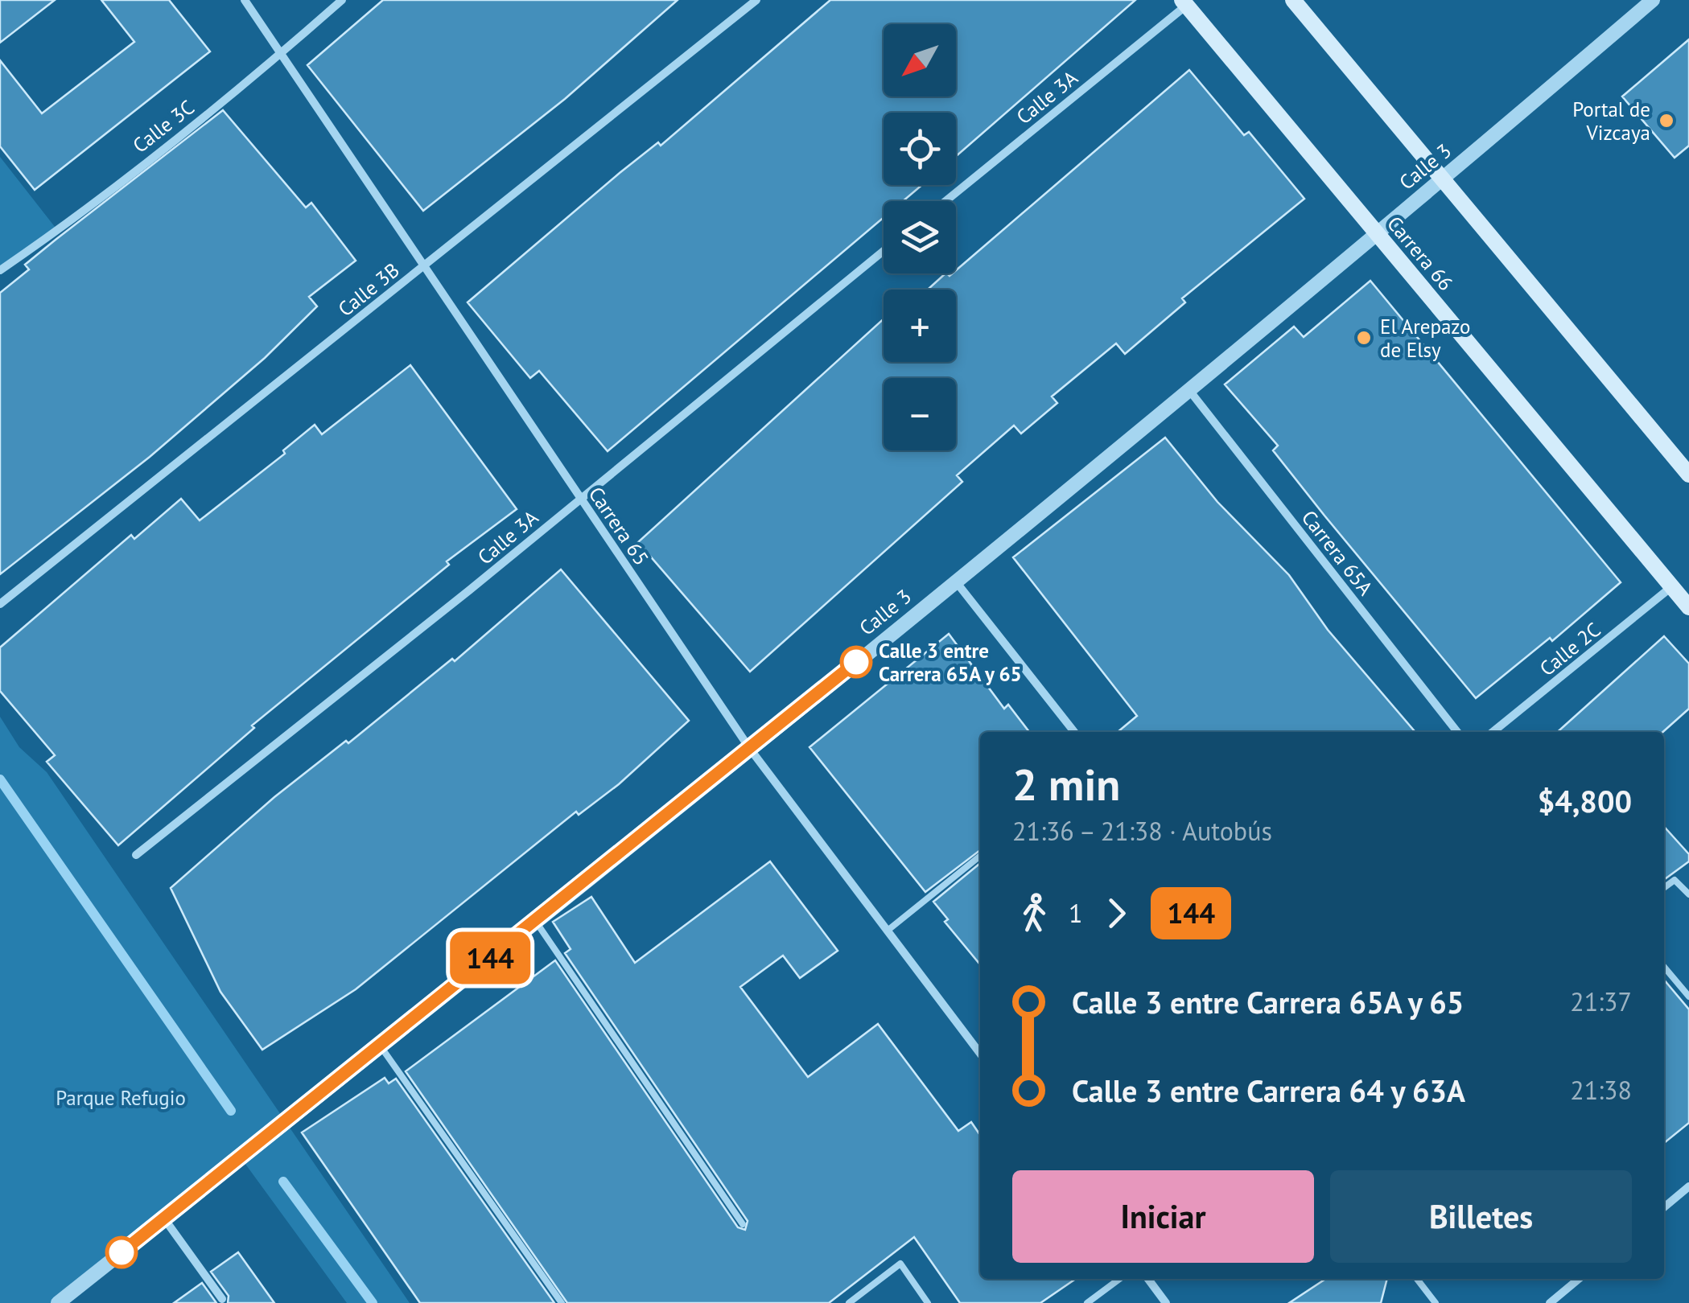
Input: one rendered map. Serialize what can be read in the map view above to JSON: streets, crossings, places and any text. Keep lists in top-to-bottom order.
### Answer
{
  "streets": {
    "main road": ["Carrera 66"],
    "street": [
      "Calle 3A",
      "Calle 3C",
      "Calle 3",
      "Calle 3B",
      "Carrera 65",
      "Carrera 65A",
      "Calle 2C"
    ]
  },
  "crossings": [
    ["Calle 3A", "Carrera 66"],
    ["Calle 3A", "Carrera 65"],
    ["Calle 3C", "Carrera 65"],
    ["Calle 3", "Carrera 66"],
    ["Calle 3", "Carrera 65"],
    ["Calle 3", "Carrera 65A"],
    ["Carrera 66", "Calle 2C"],
    ["Calle 3B", "Carrera 65"]
  ],
  "parks": ["Parque Refugio"],
  "places": ["Portal de Vizcaya", "El Arepazo de Elsy", "Calle 3 entre Carrera 65A y 65"],
  "lines": ["bus line 144"],
  "north": "bottom left",
  "page": {
    "on_map": "144",
    "map_buttons": ["+", "−"],
    "heading": ["2 min", "21:36 – 21:38 · Autobús", "$4,800"],
    "legs": ["1", "144"],
    "list": [
      {
        "name": "Calle 3 entre Carrera 65A y 65",
        "value": "21:37"
      },
      {
        "name": "Calle 3 entre Carrera 64 y 63A",
        "value": "21:38"
      }
    ],
    "buttons": ["Iniciar", "Billetes"]
  }
}
